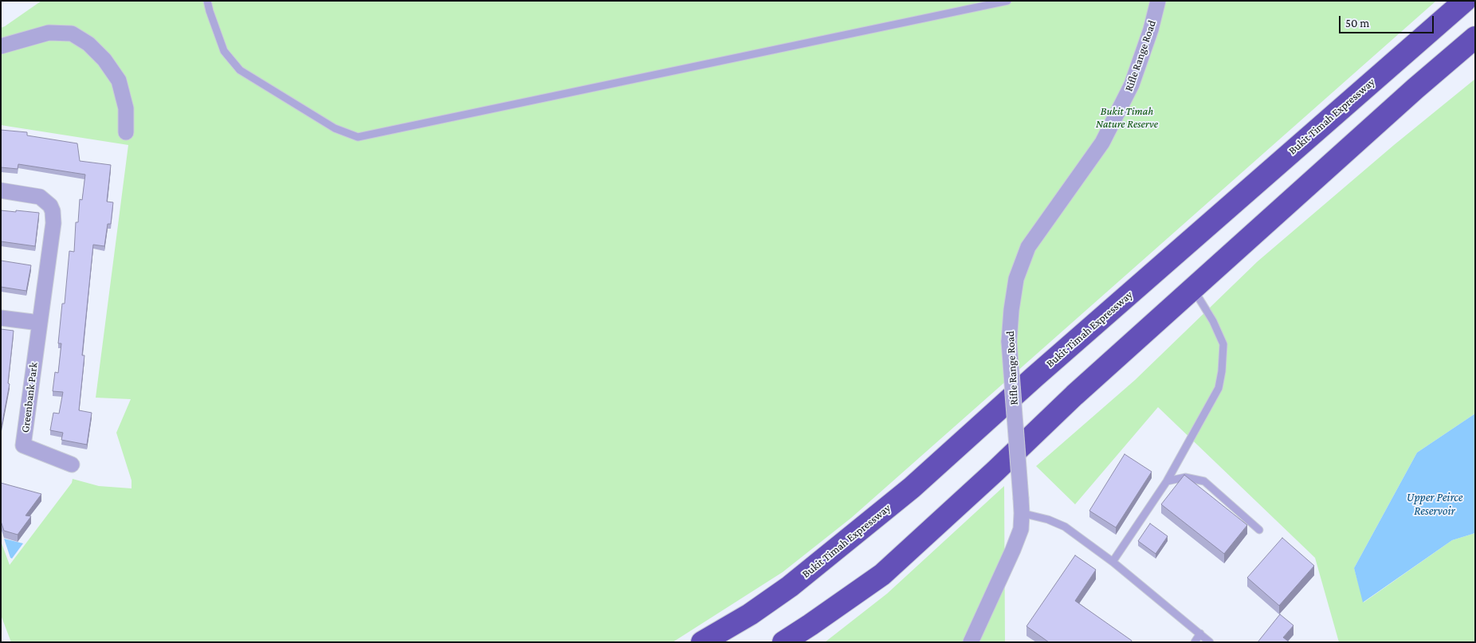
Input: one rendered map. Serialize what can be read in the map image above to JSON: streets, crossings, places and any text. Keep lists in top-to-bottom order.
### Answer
{
  "streets": {
    "highway": ["Bukit Timah Expressway"],
    "street": ["Rifle Range Road", "Greenbank Park"]
  },
  "water": ["Upper Peirce Reservoir"],
  "parks": ["Bukit Timah Nature Reserve"],
  "scale_bar": "50 m"
}
